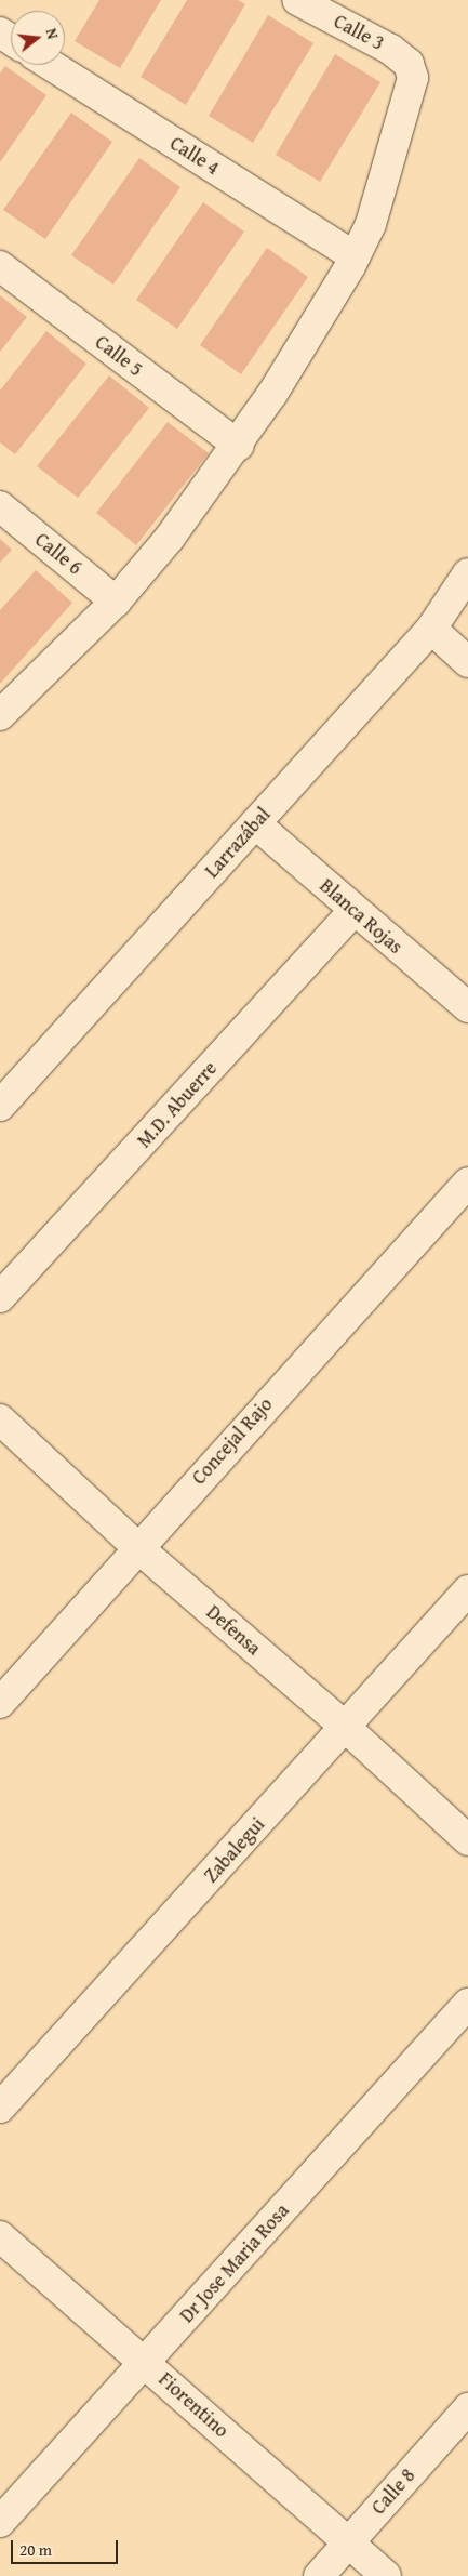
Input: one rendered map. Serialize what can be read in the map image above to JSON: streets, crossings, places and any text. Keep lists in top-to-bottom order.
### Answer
{
  "streets": {
    "street": [
      "Calle 3",
      "Calle 4",
      "Calle 5",
      "Calle 6",
      "Larrazábal",
      "Blanca Rojas",
      "M.D. Abuerre",
      "Concejal Rajo",
      "Defensa",
      "Zabalegui",
      "Dr Jose Maria Rosa",
      "Fiorentino",
      "Calle 8"
    ]
  },
  "crossings": [
    ["Calle 3", "Calle 4"],
    ["Calle 3", "Calle 5"],
    ["Calle 3", "Calle 6"],
    ["Larrazábal", "Blanca Rojas"],
    ["Blanca Rojas", "M.D. Abuerre"],
    ["Concejal Rajo", "Defensa"],
    ["Defensa", "Zabalegui"],
    ["Dr Jose Maria Rosa", "Fiorentino"],
    ["Fiorentino", "Calle 8"]
  ],
  "scale_bar": "20 m",
  "north": "right"
}
